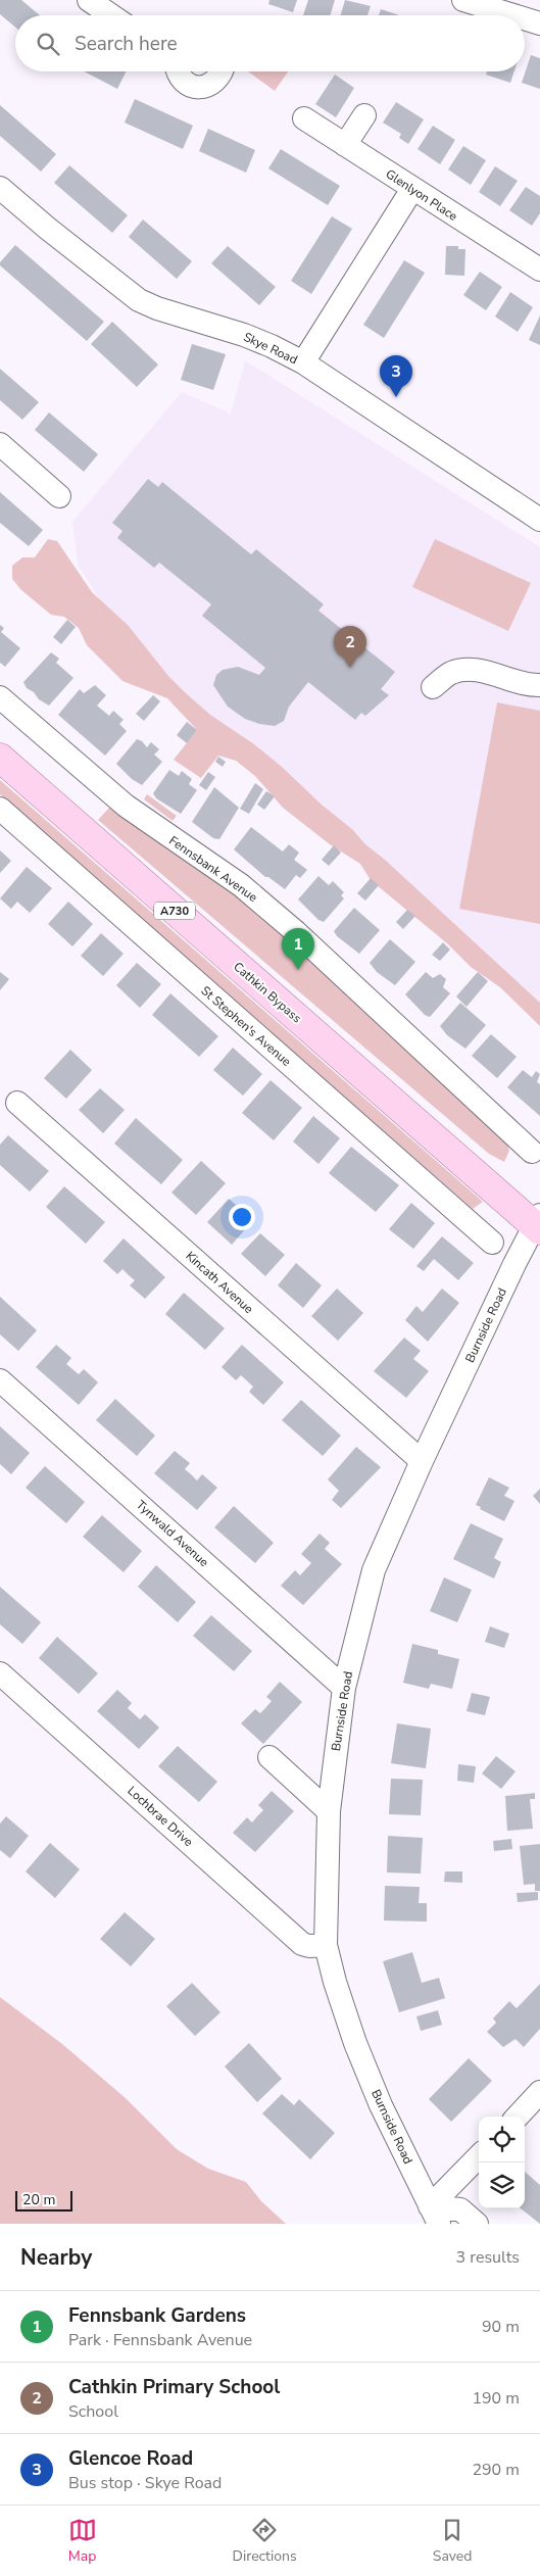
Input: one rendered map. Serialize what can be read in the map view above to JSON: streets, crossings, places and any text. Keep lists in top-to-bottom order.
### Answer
{
  "streets": {
    "main road": ["A730", "Cathkin Bypass"],
    "street": [
      "Glenlyon Place",
      "Skye Road",
      "Fennsbank Avenue",
      "St Stephen's Avenue",
      "Kincath Avenue",
      "Burnside Road",
      "Tynwald Avenue",
      "Lochbrae Drive"
    ]
  },
  "crossings": [
    ["Cathkin Bypass", "Burnside Road"],
    ["Kincath Avenue", "Burnside Road"],
    ["Burnside Road", "Tynwald Avenue"],
    ["Burnside Road", "Lochbrae Drive"]
  ],
  "scale_bar": "20 m",
  "page": {
    "search": "Search here",
    "pins": ["3", "2", "1"],
    "scale": "20 m",
    "heading": ["Nearby", "3 results"],
    "list": [
      {
        "mark": "1",
        "name": "Fennsbank Gardens",
        "note": "Park · Fennsbank Avenue",
        "value": "90 m"
      },
      {
        "mark": "2",
        "name": "Cathkin Primary School",
        "note": "School",
        "value": "190 m"
      },
      {
        "mark": "3",
        "name": "Glencoe Road",
        "note": "Bus stop · Skye Road",
        "value": "290 m"
      }
    ],
    "nav": ["Map", "Directions", "Saved"]
  }
}
